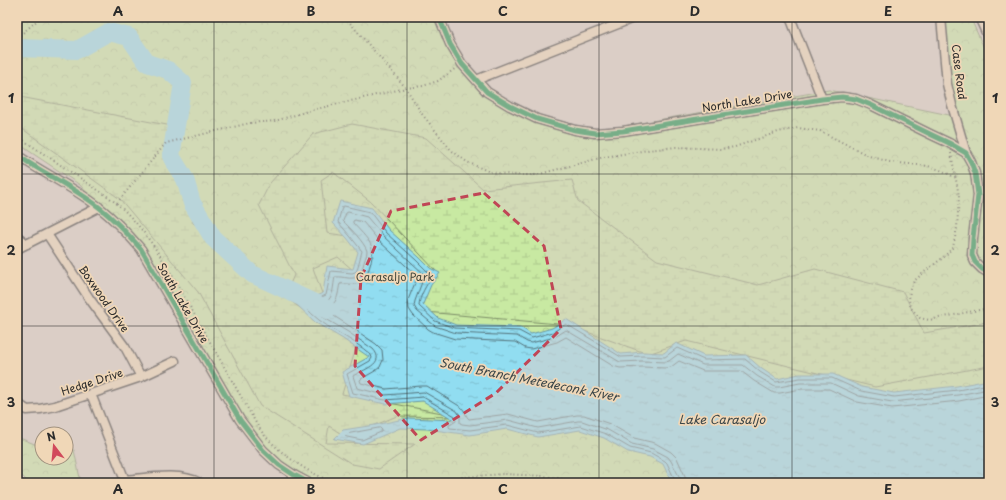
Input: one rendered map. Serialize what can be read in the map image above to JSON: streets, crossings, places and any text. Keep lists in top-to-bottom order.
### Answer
{
  "streets": {
    "street": [
      "Case Road",
      "North Lake Drive",
      "Boxwood Drive",
      "South Lake Drive",
      "Hedge Drive"
    ]
  },
  "crossings": [
    ["Case Road", "North Lake Drive"],
    ["Boxwood Drive", "Hedge Drive"]
  ],
  "water": ["South Branch Metedeconk River", "Lake Carasaljo"],
  "parks": ["Carasaljo Park"],
  "north": "top",
  "grid": {
    "columns": [
      "A",
      "B",
      "C",
      "D",
      "E"
    ],
    "rows": ["1", "2", "3"]
  }
}
